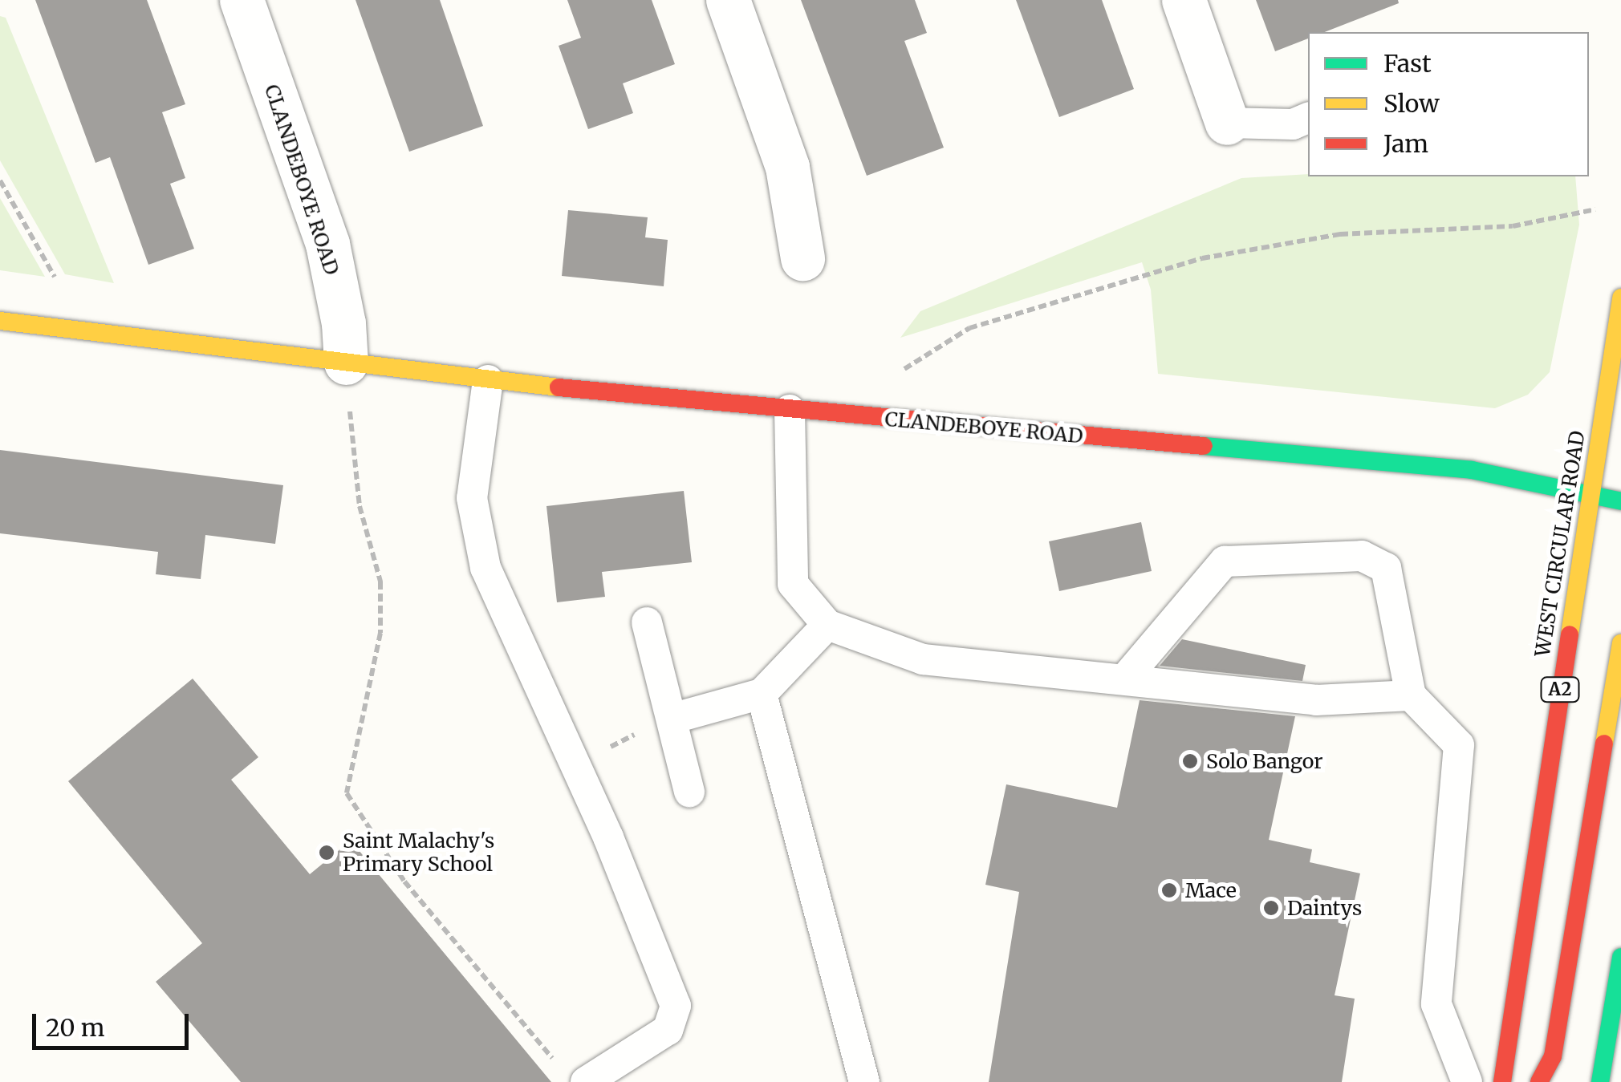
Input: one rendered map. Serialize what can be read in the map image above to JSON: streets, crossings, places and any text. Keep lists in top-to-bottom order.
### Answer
{
  "streets": {
    "main road": ["CLANDEBOYE ROAD", "WEST CIRCULAR ROAD", "A2"]
  },
  "crossings": [
    ["CLANDEBOYE ROAD", "WEST CIRCULAR ROAD"]
  ],
  "places": [
    "Solo Bangor",
    "Saint Malachy's Primary School",
    "Mace",
    "Daintys"
  ],
  "legend": ["Fast", "Slow", "Jam"],
  "scale_bar": "20 m"
}
